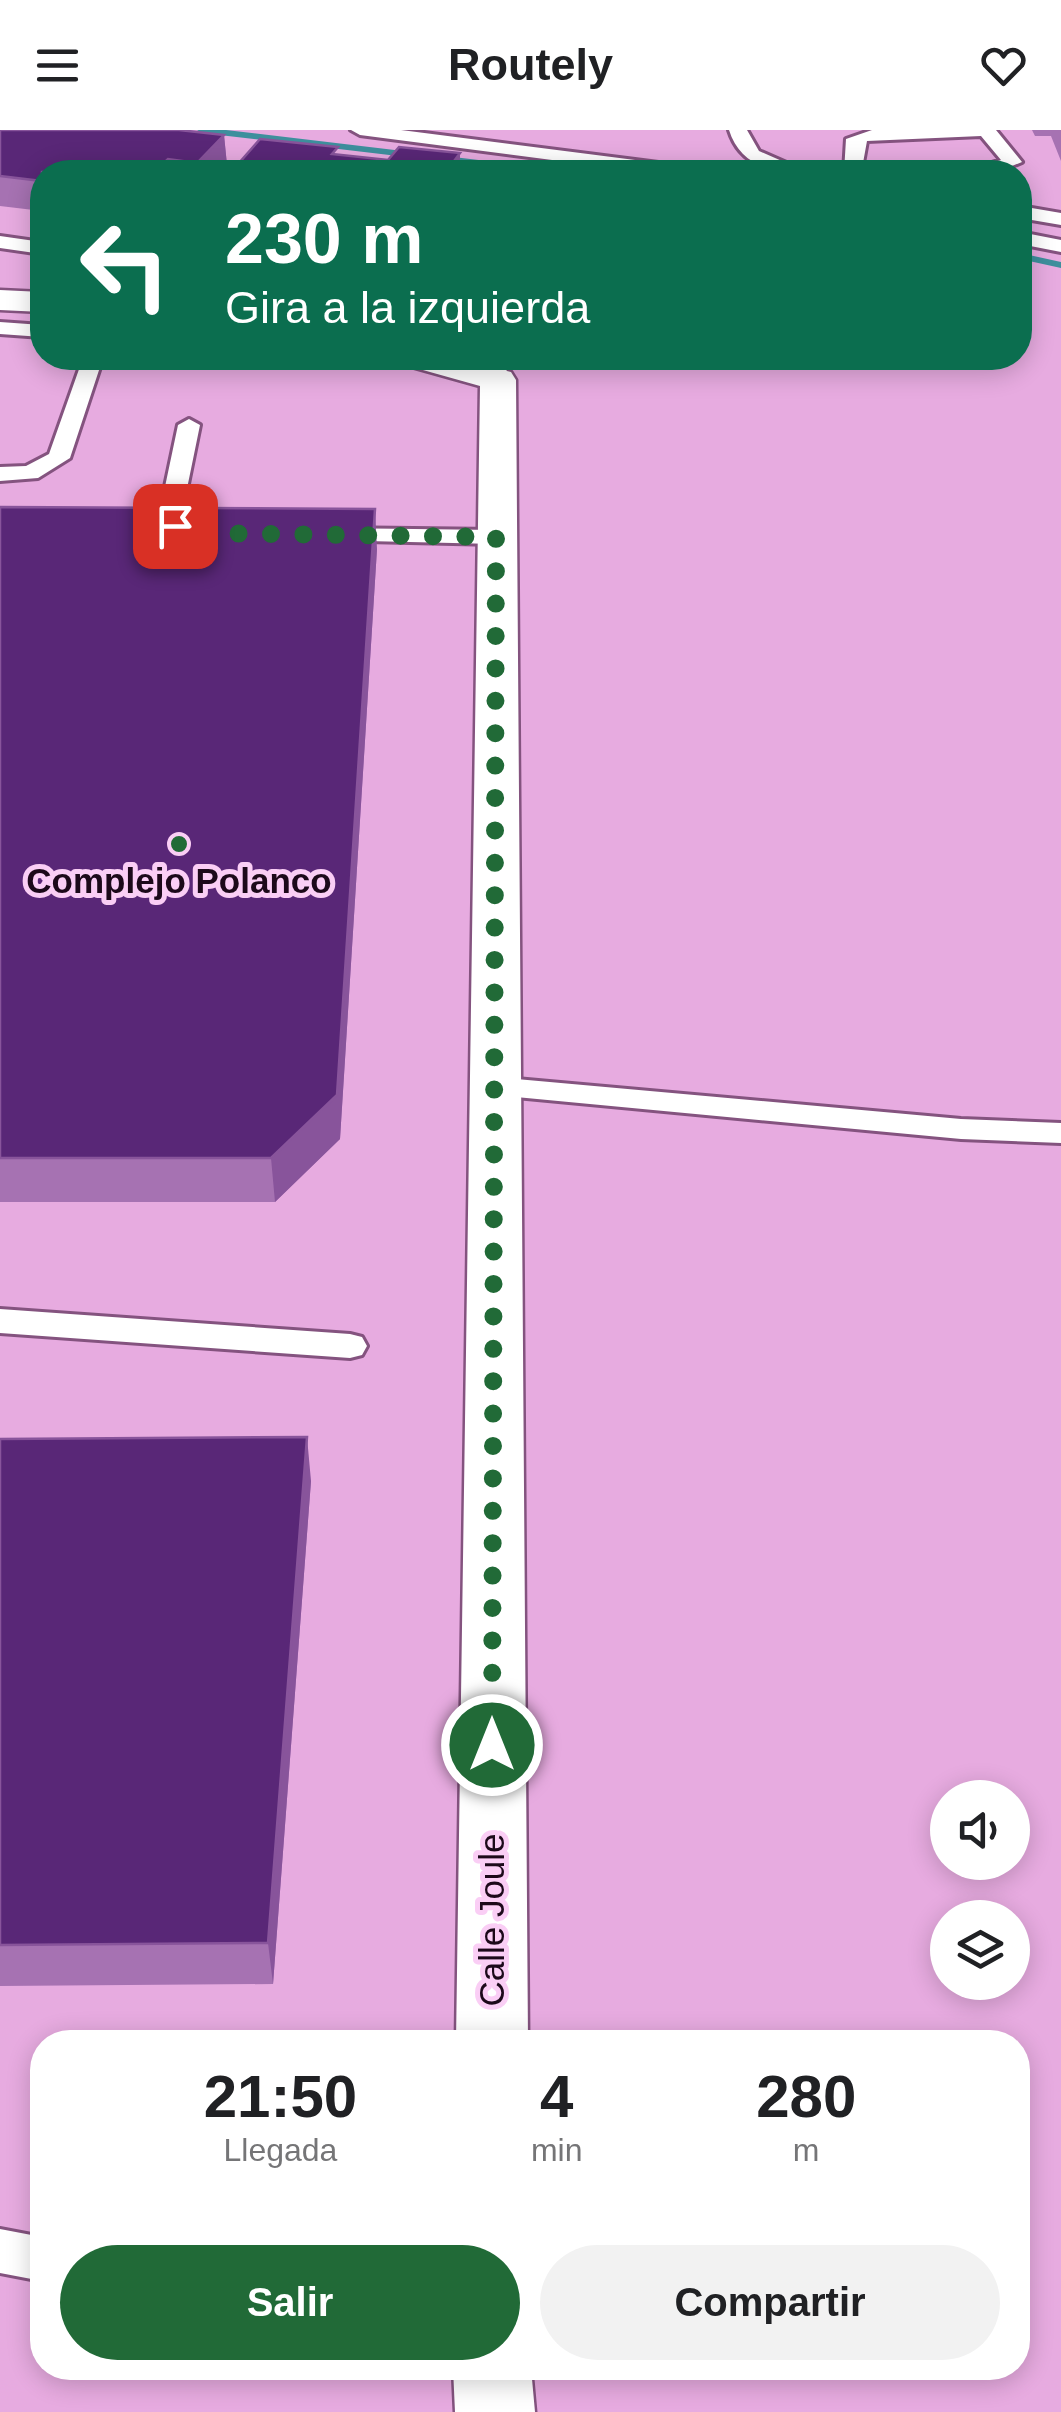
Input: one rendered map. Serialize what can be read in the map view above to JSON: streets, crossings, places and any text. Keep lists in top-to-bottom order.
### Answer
{
  "streets": {
    "street": ["Calle Joule"]
  },
  "places": ["Complejo Polanco"],
  "page": {
    "header": "Routely",
    "turn": ["230 m", "Gira a la izquierda"],
    "eta": [
      "21:50",
      "Llegada",
      "4",
      "min",
      "280",
      "m"
    ],
    "buttons": ["Salir", "Compartir"]
  }
}
